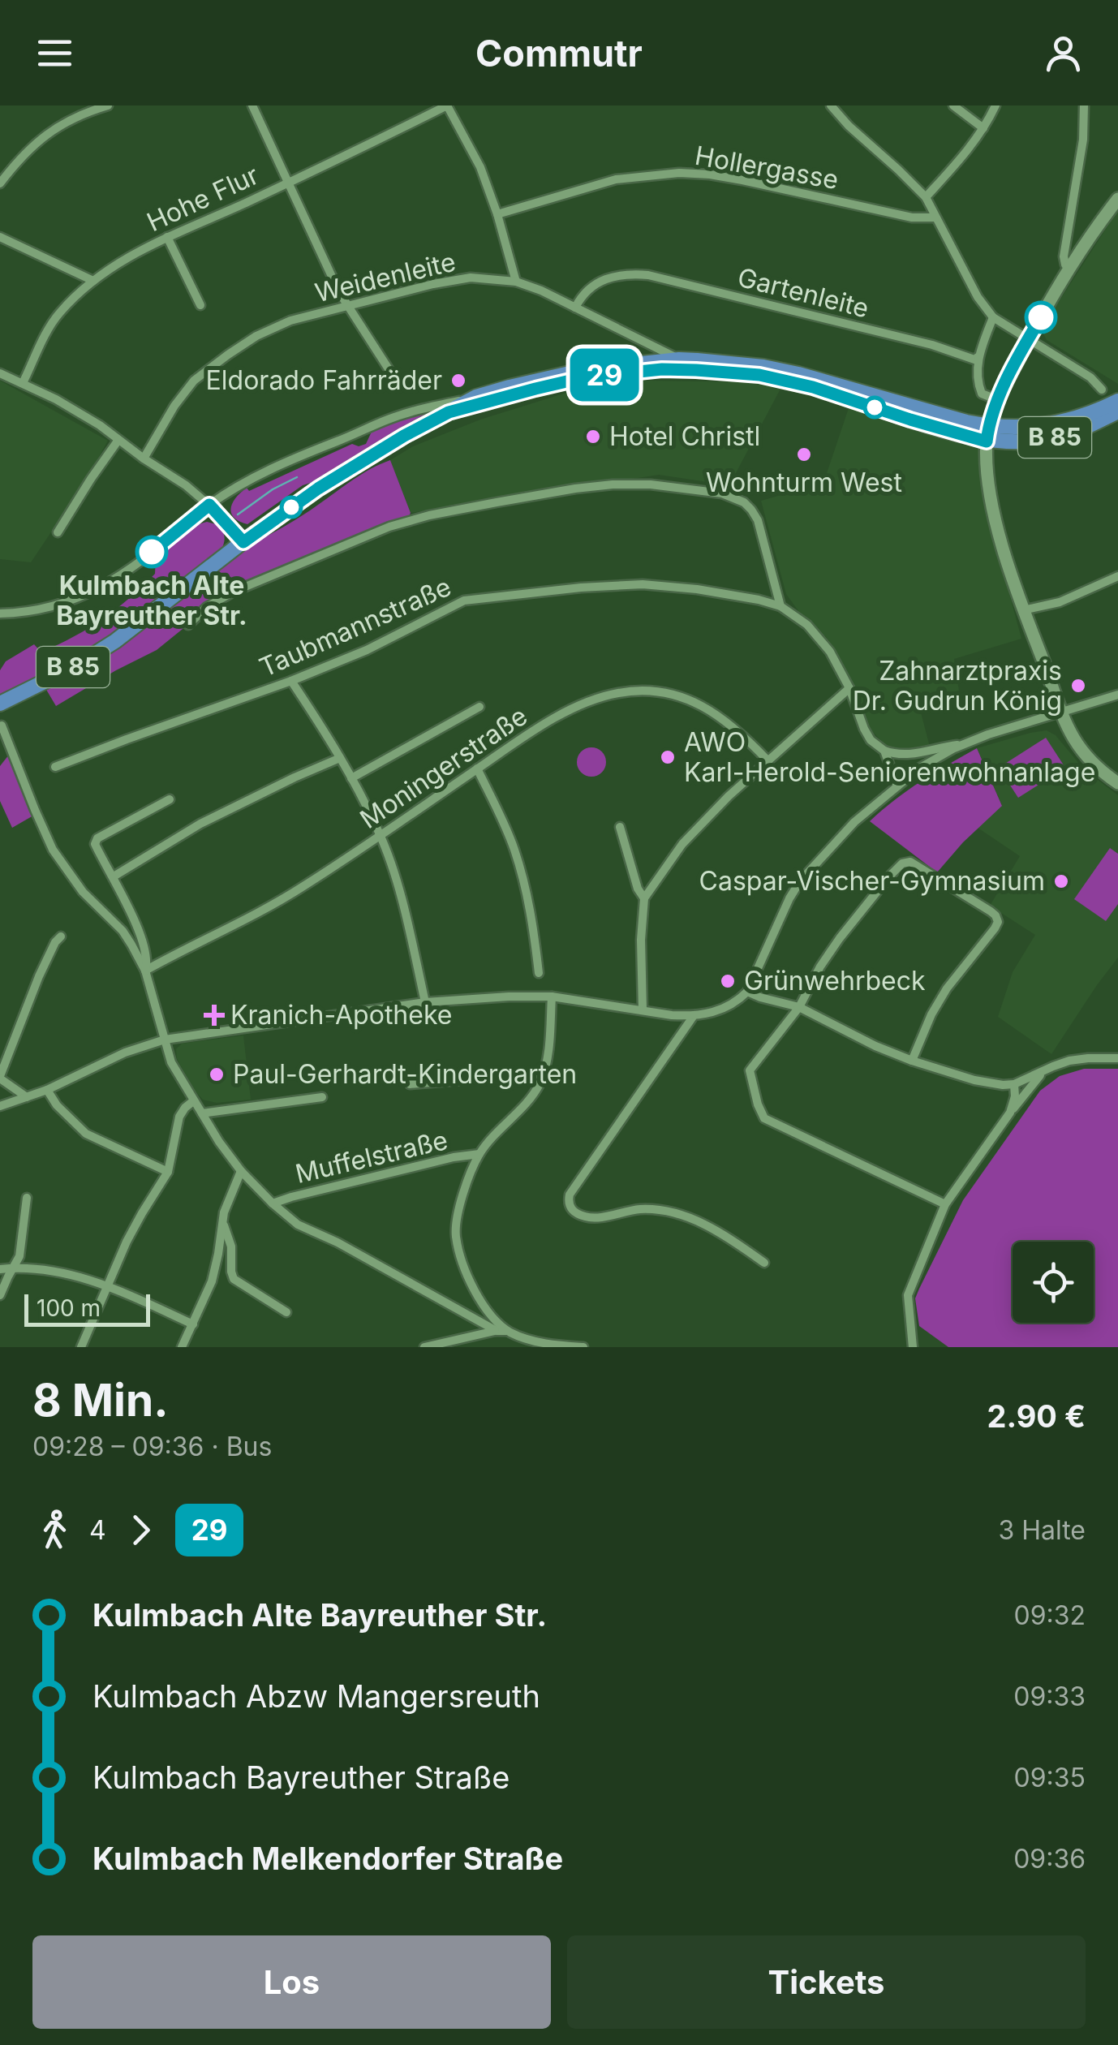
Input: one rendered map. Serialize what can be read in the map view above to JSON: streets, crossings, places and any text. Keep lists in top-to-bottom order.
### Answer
{
  "streets": {
    "main road": ["B 85"],
    "street": [
      "Hollergasse",
      "Hohe Flur",
      "Weidenleite",
      "Gartenleite",
      "Taubmannstraße",
      "Moningerstraße",
      "Muffelstraße"
    ]
  },
  "crossings": [
    ["Weidenleite", "Gartenleite"],
    ["Weidenleite", "B 85"]
  ],
  "places": {
    "other": [
      "Eldorado Fahrräder",
      "Hotel Christl",
      "Wohnturm West",
      "Kulmbach Alte Bayreuther Str.",
      "Zahnarztpraxis Dr. Gudrun König",
      "AWO Karl-Herold-Seniorenwohnanlage",
      "Caspar-Vischer-Gymnasium",
      "Grünwehrbeck",
      "Paul-Gerhardt-Kindergarten"
    ],
    "health": ["Kranich-Apotheke"]
  },
  "lines": ["bus line 29"],
  "scale_bar": "100 m",
  "page": {
    "header": "Commutr",
    "on_map": "29",
    "scale": "100 m",
    "heading": ["8 Min.", "09:28 – 09:36 · Bus", "2.90 €"],
    "legs": ["4", "29", "3 Halte"],
    "list": [
      {
        "name": "Kulmbach Alte Bayreuther Str.",
        "value": "09:32"
      },
      {
        "name": "Kulmbach Abzw Mangersreuth",
        "value": "09:33"
      },
      {
        "name": "Kulmbach Bayreuther Straße",
        "value": "09:35"
      },
      {
        "name": "Kulmbach Melkendorfer Straße",
        "value": "09:36"
      }
    ],
    "buttons": ["Los", "Tickets"]
  }
}
